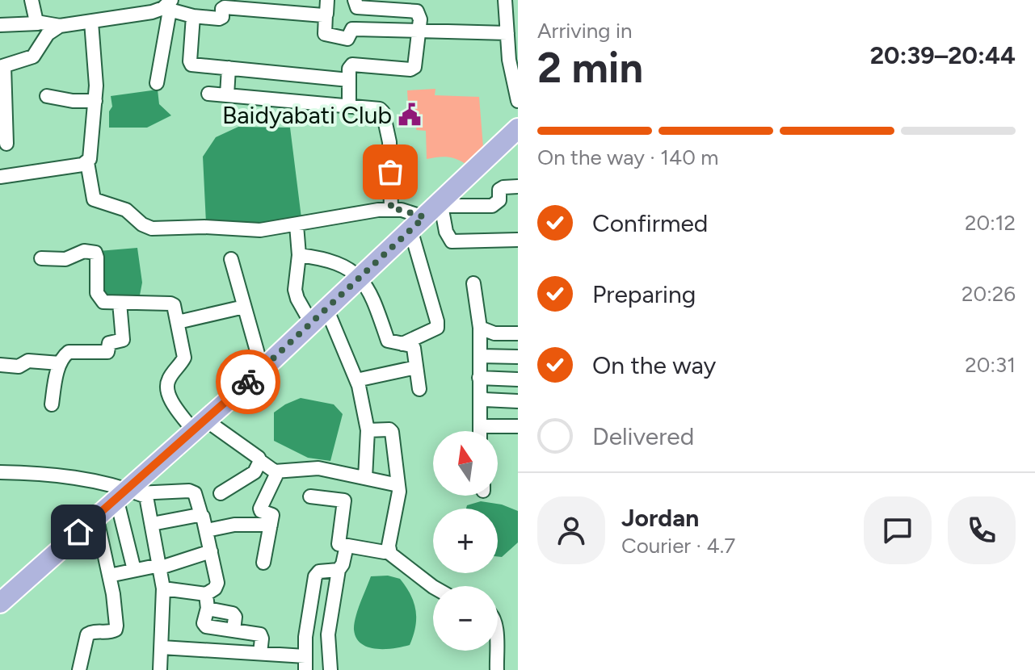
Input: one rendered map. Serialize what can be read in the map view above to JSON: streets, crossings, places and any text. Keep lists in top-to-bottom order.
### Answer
{
  "places": {
    "public building": ["Baidyabati Club"]
  },
  "north": "top",
  "page": {
    "heading": ["2 min", "Arriving in", "20:39–20:44"],
    "panel": ["Jordan", "Courier · 4.7"],
    "bar": "On the way · 140 m",
    "list": [
      ["Confirmed", "20:12"],
      ["Preparing", "20:26"],
      ["On the way", "20:31"],
      "Delivered"
    ],
    "map_buttons": ["+", "−"]
  }
}
